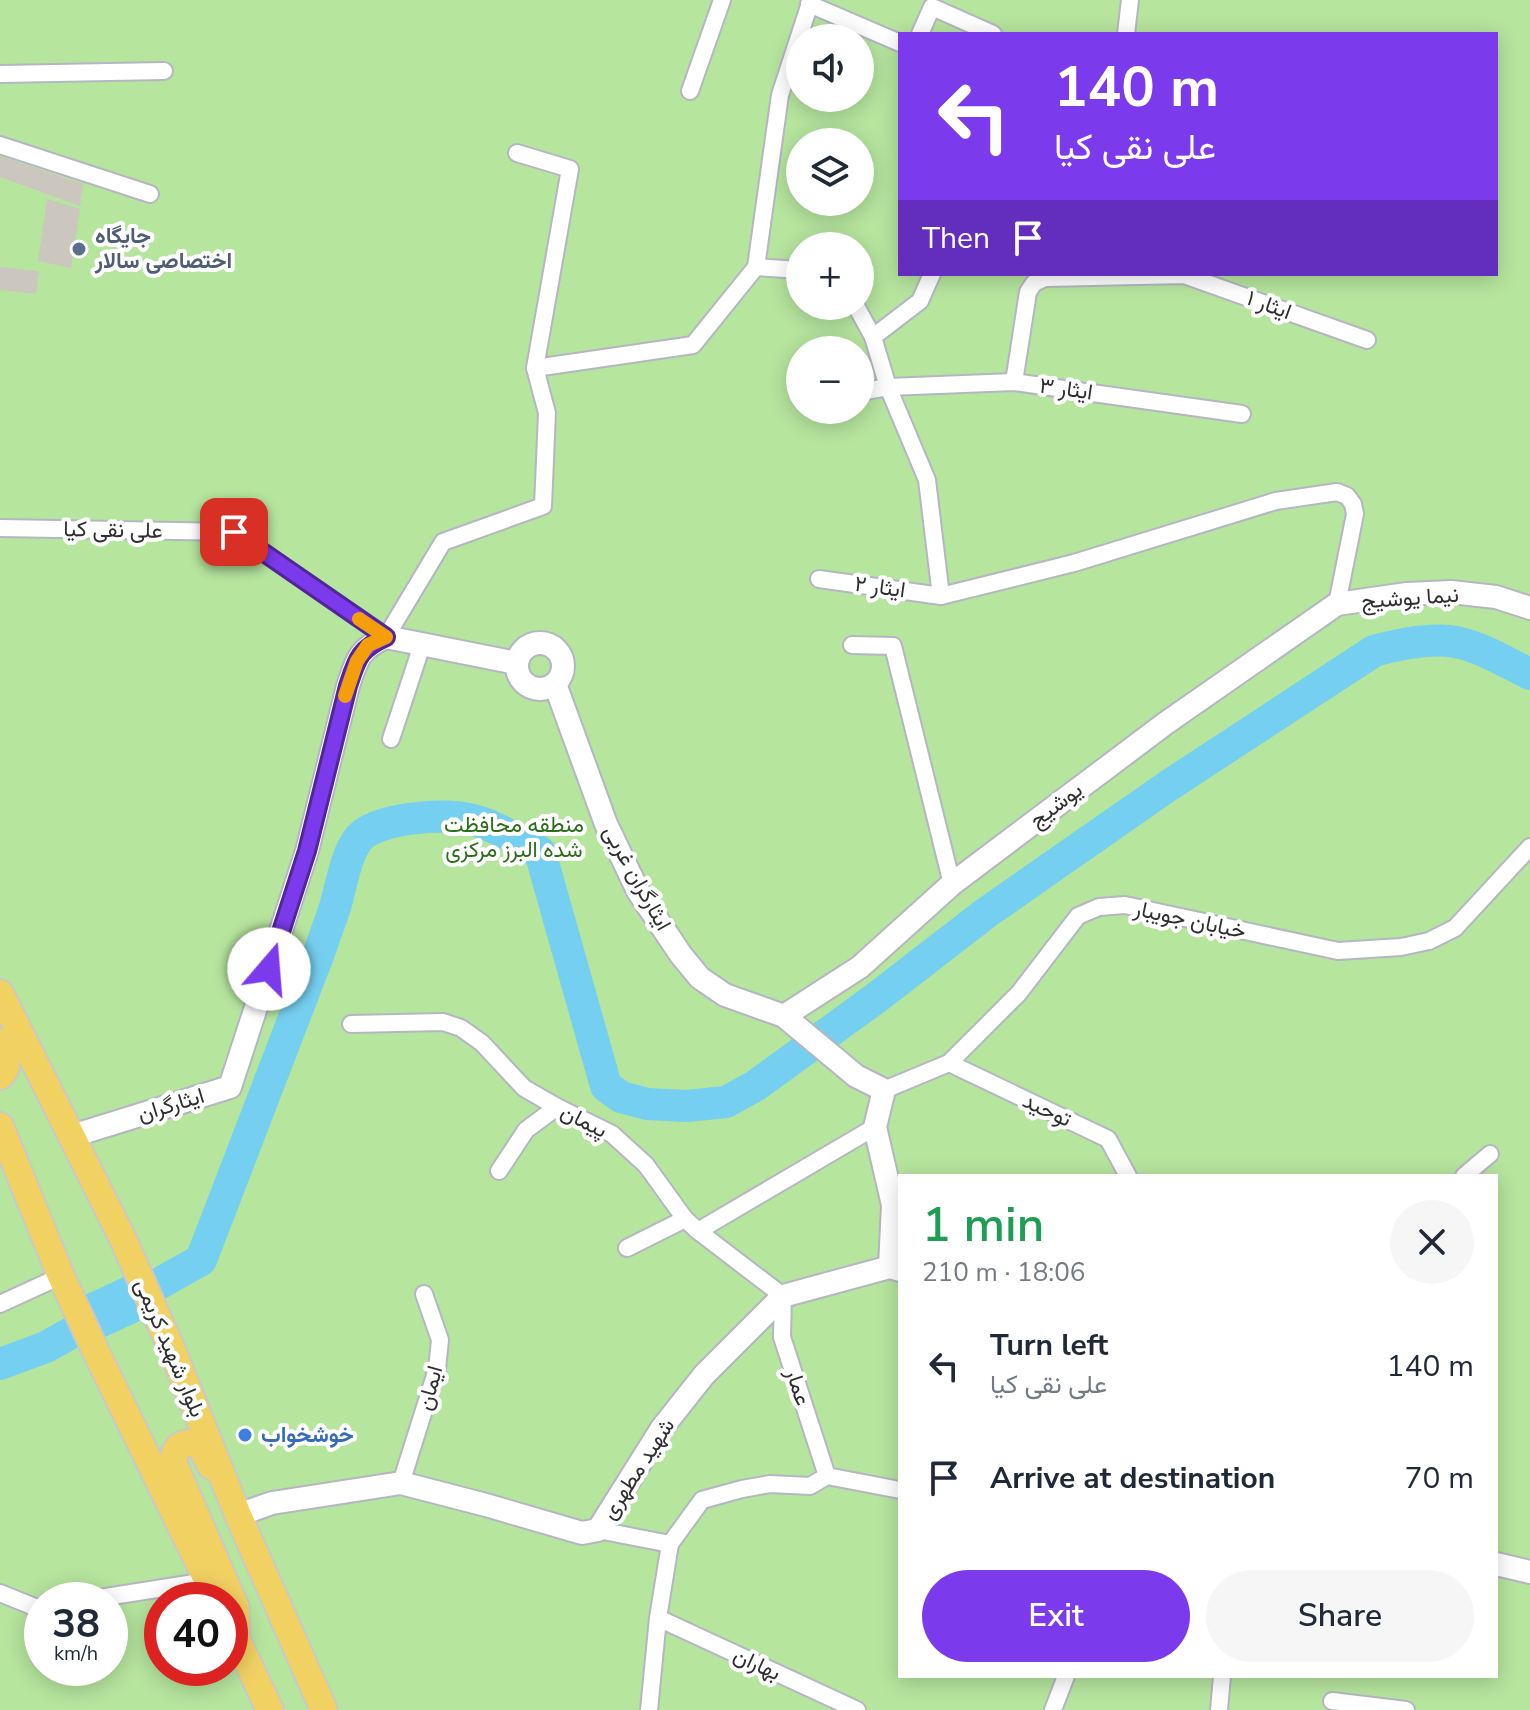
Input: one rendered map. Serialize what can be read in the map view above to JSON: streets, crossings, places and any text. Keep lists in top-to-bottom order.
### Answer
{
  "streets": {
    "main road": ["بلوار شهید کریمی"],
    "street": [
      "ایثار ۱",
      "ایثار ۳",
      "علی نقی کیا",
      "ایثار ۲",
      "نیما یوشیج",
      "یوشیج",
      "ایثارگران غربی",
      "خیابان جویبار",
      "ایثارگران",
      "توحید",
      "پیمان",
      "عمار",
      "ایمان",
      "شهید مطهری",
      "بهاران"
    ]
  },
  "crossings": [
    ["ایثار ۱", "ایثار ۳"],
    ["علی نقی کیا", "ایثارگران"],
    ["نیما یوشیج", "یوشیج"],
    ["یوشیج", "ایثارگران غربی"],
    ["خیابان جویبار", "توحید"],
    ["ایثارگران", "بلوار شهید کریمی"],
    ["پیمان", "عمار"],
    ["پیمان", "شهید مطهری"],
    ["بلوار شهید کریمی", "شهید مطهری"],
    ["عمار", "شهید مطهری"],
    ["ایمان", "شهید مطهری"]
  ],
  "parks": ["منطقه محافظت شده البرز مرکزی"],
  "places": ["جایگاه اختصاصی سالار", "خوشخواب"],
  "page": {
    "map_buttons": ["+", "−"],
    "turn": ["140 m", "علی نقی کیا"],
    "then": "Then",
    "heading": ["1 min", "210 m · 18:06"],
    "list": [
      {
        "name": "Turn left",
        "note": "علی نقی کیا",
        "value": "140 m"
      },
      {
        "name": "Arrive at destination",
        "value": "70 m"
      }
    ],
    "buttons": ["Exit", "Share"],
    "speed": "38 km/h",
    "limit": "40"
  }
}
